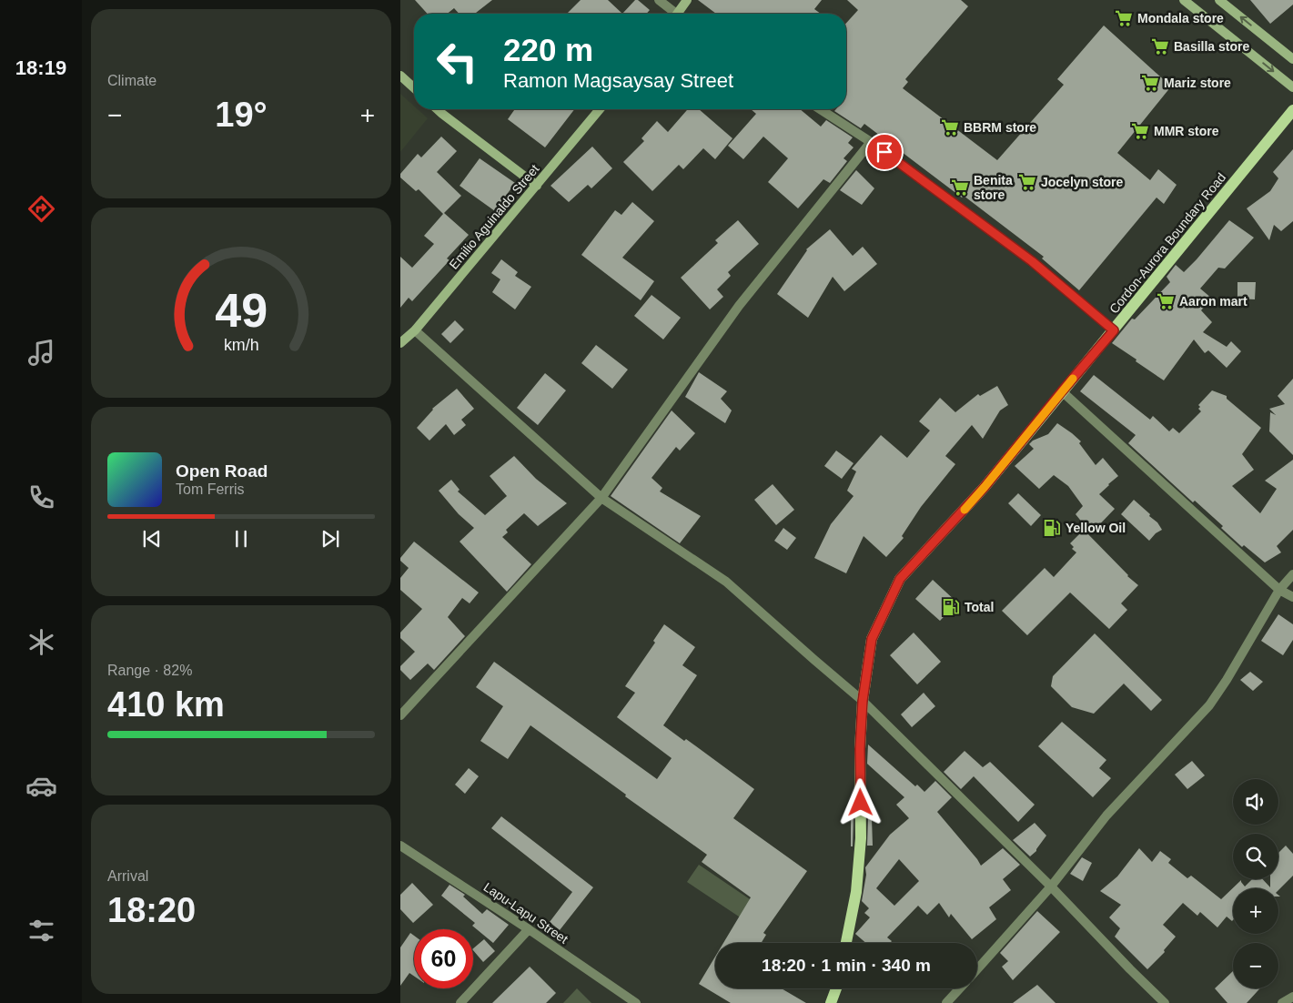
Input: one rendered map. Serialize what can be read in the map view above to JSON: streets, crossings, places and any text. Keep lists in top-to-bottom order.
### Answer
{
  "streets": {
    "main road": ["Cordon-Aurora Boundary Road"],
    "street": ["Emilio Aguinaldo Street", "Lapu-Lapu Street"]
  },
  "places": {
    "supermarket": [
      "Mondala store",
      "Basilla store",
      "Mariz store",
      "BBRM store",
      "MMR store",
      "Jocelyn store",
      "Benita store",
      "Aaron mart"
    ],
    "fuel station": ["Yellow Oil", "Total"]
  },
  "page": {
    "tabs": "18:19",
    "tile": [
      "Climate",
      ["Range · 82%", "410 km"],
      ["Arrival", "18:20"]
    ],
    "turn": ["220 m", "Ramon Magsaysay Street"],
    "heat": ["−", "19°", "+"],
    "song": ["Open Road", "Tom Ferris"],
    "map_buttons": ["+", "−"],
    "limit": "60",
    "trip": "18:20 · 1 min · 340 m",
    "gauge": ["49", "km/h"]
  }
}
